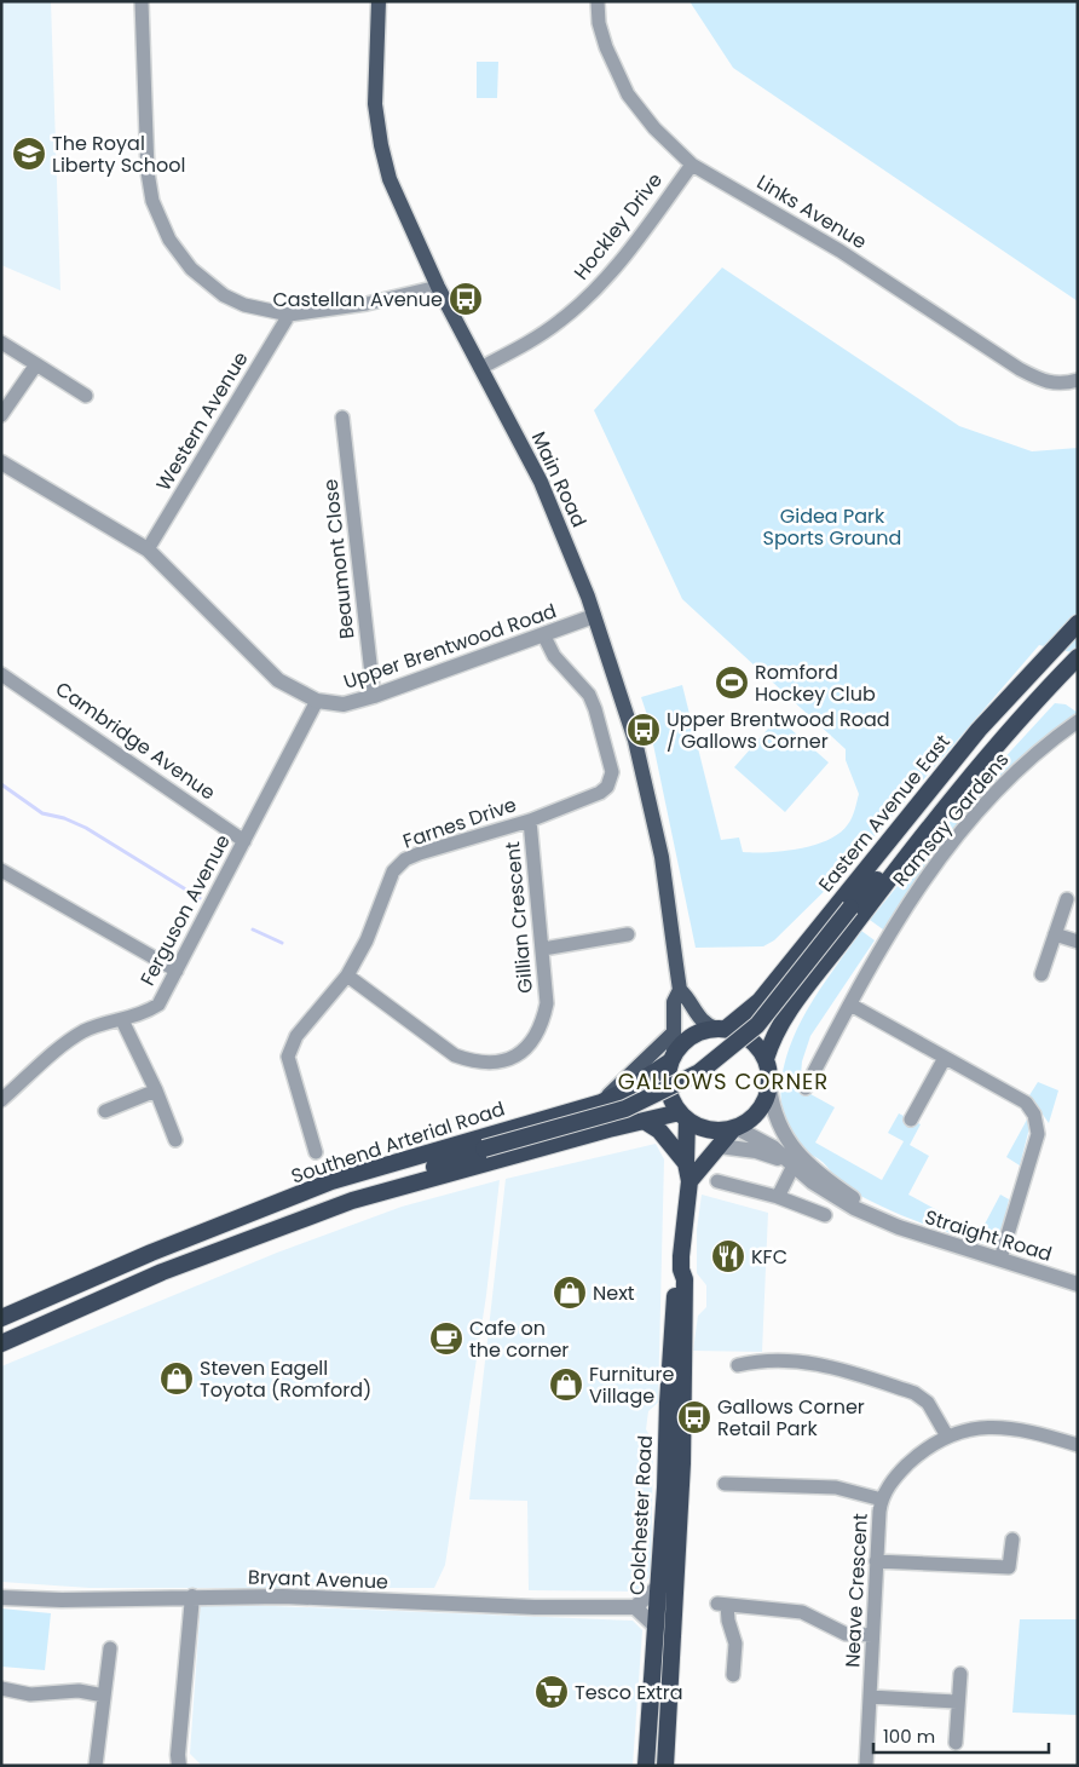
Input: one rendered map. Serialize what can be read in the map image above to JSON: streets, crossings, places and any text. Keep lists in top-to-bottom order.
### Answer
{
  "streets": {
    "highway": ["Eastern Avenue East", "Southend Arterial Road", "Colchester Road"],
    "main road": ["Main Road"],
    "street": [
      "Links Avenue",
      "Hockley Drive",
      "Western Avenue",
      "Beaumont Close",
      "Upper Brentwood Road",
      "Cambridge Avenue",
      "Ramsay Gardens",
      "Farnes Drive",
      "Ferguson Avenue",
      "Gillian Crescent",
      "Straight Road",
      "Bryant Avenue",
      "Neave Crescent"
    ]
  },
  "crossings": [
    ["Links Avenue", "Hockley Drive"],
    ["Hockley Drive", "Main Road"],
    ["Western Avenue", "Upper Brentwood Road"],
    ["Main Road", "Upper Brentwood Road"],
    ["Main Road", "Eastern Avenue East"],
    ["Main Road", "Southend Arterial Road"],
    ["Main Road", "Straight Road"],
    ["Main Road", "Colchester Road"],
    ["Beaumont Close", "Upper Brentwood Road"],
    ["Upper Brentwood Road", "Farnes Drive"],
    ["Upper Brentwood Road", "Ferguson Avenue"],
    ["Cambridge Avenue", "Ferguson Avenue"],
    ["Eastern Avenue East", "Southend Arterial Road"],
    ["Eastern Avenue East", "Straight Road"],
    ["Eastern Avenue East", "Colchester Road"],
    ["Farnes Drive", "Gillian Crescent"],
    ["Southend Arterial Road", "Straight Road"],
    ["Southend Arterial Road", "Colchester Road"],
    ["Straight Road", "Colchester Road"]
  ],
  "districts": ["GALLOWS CORNER"],
  "parks": ["Gidea Park Sports Ground"],
  "places": {
    "school or university": ["The Royal Liberty School"],
    "bus stop": ["Castellan Avenue", "Upper Brentwood Road / Gallows Corner", "Gallows Corner Retail Park"],
    "sports": ["Romford Hockey Club"],
    "restaurant": ["KFC"],
    "shop": ["Next", "Steven Eagell Toyota (Romford)", "Furniture Village"],
    "cafe": ["Cafe on the corner"],
    "supermarket": ["Tesco Extra"]
  },
  "scale_bar": "100 m"
}
